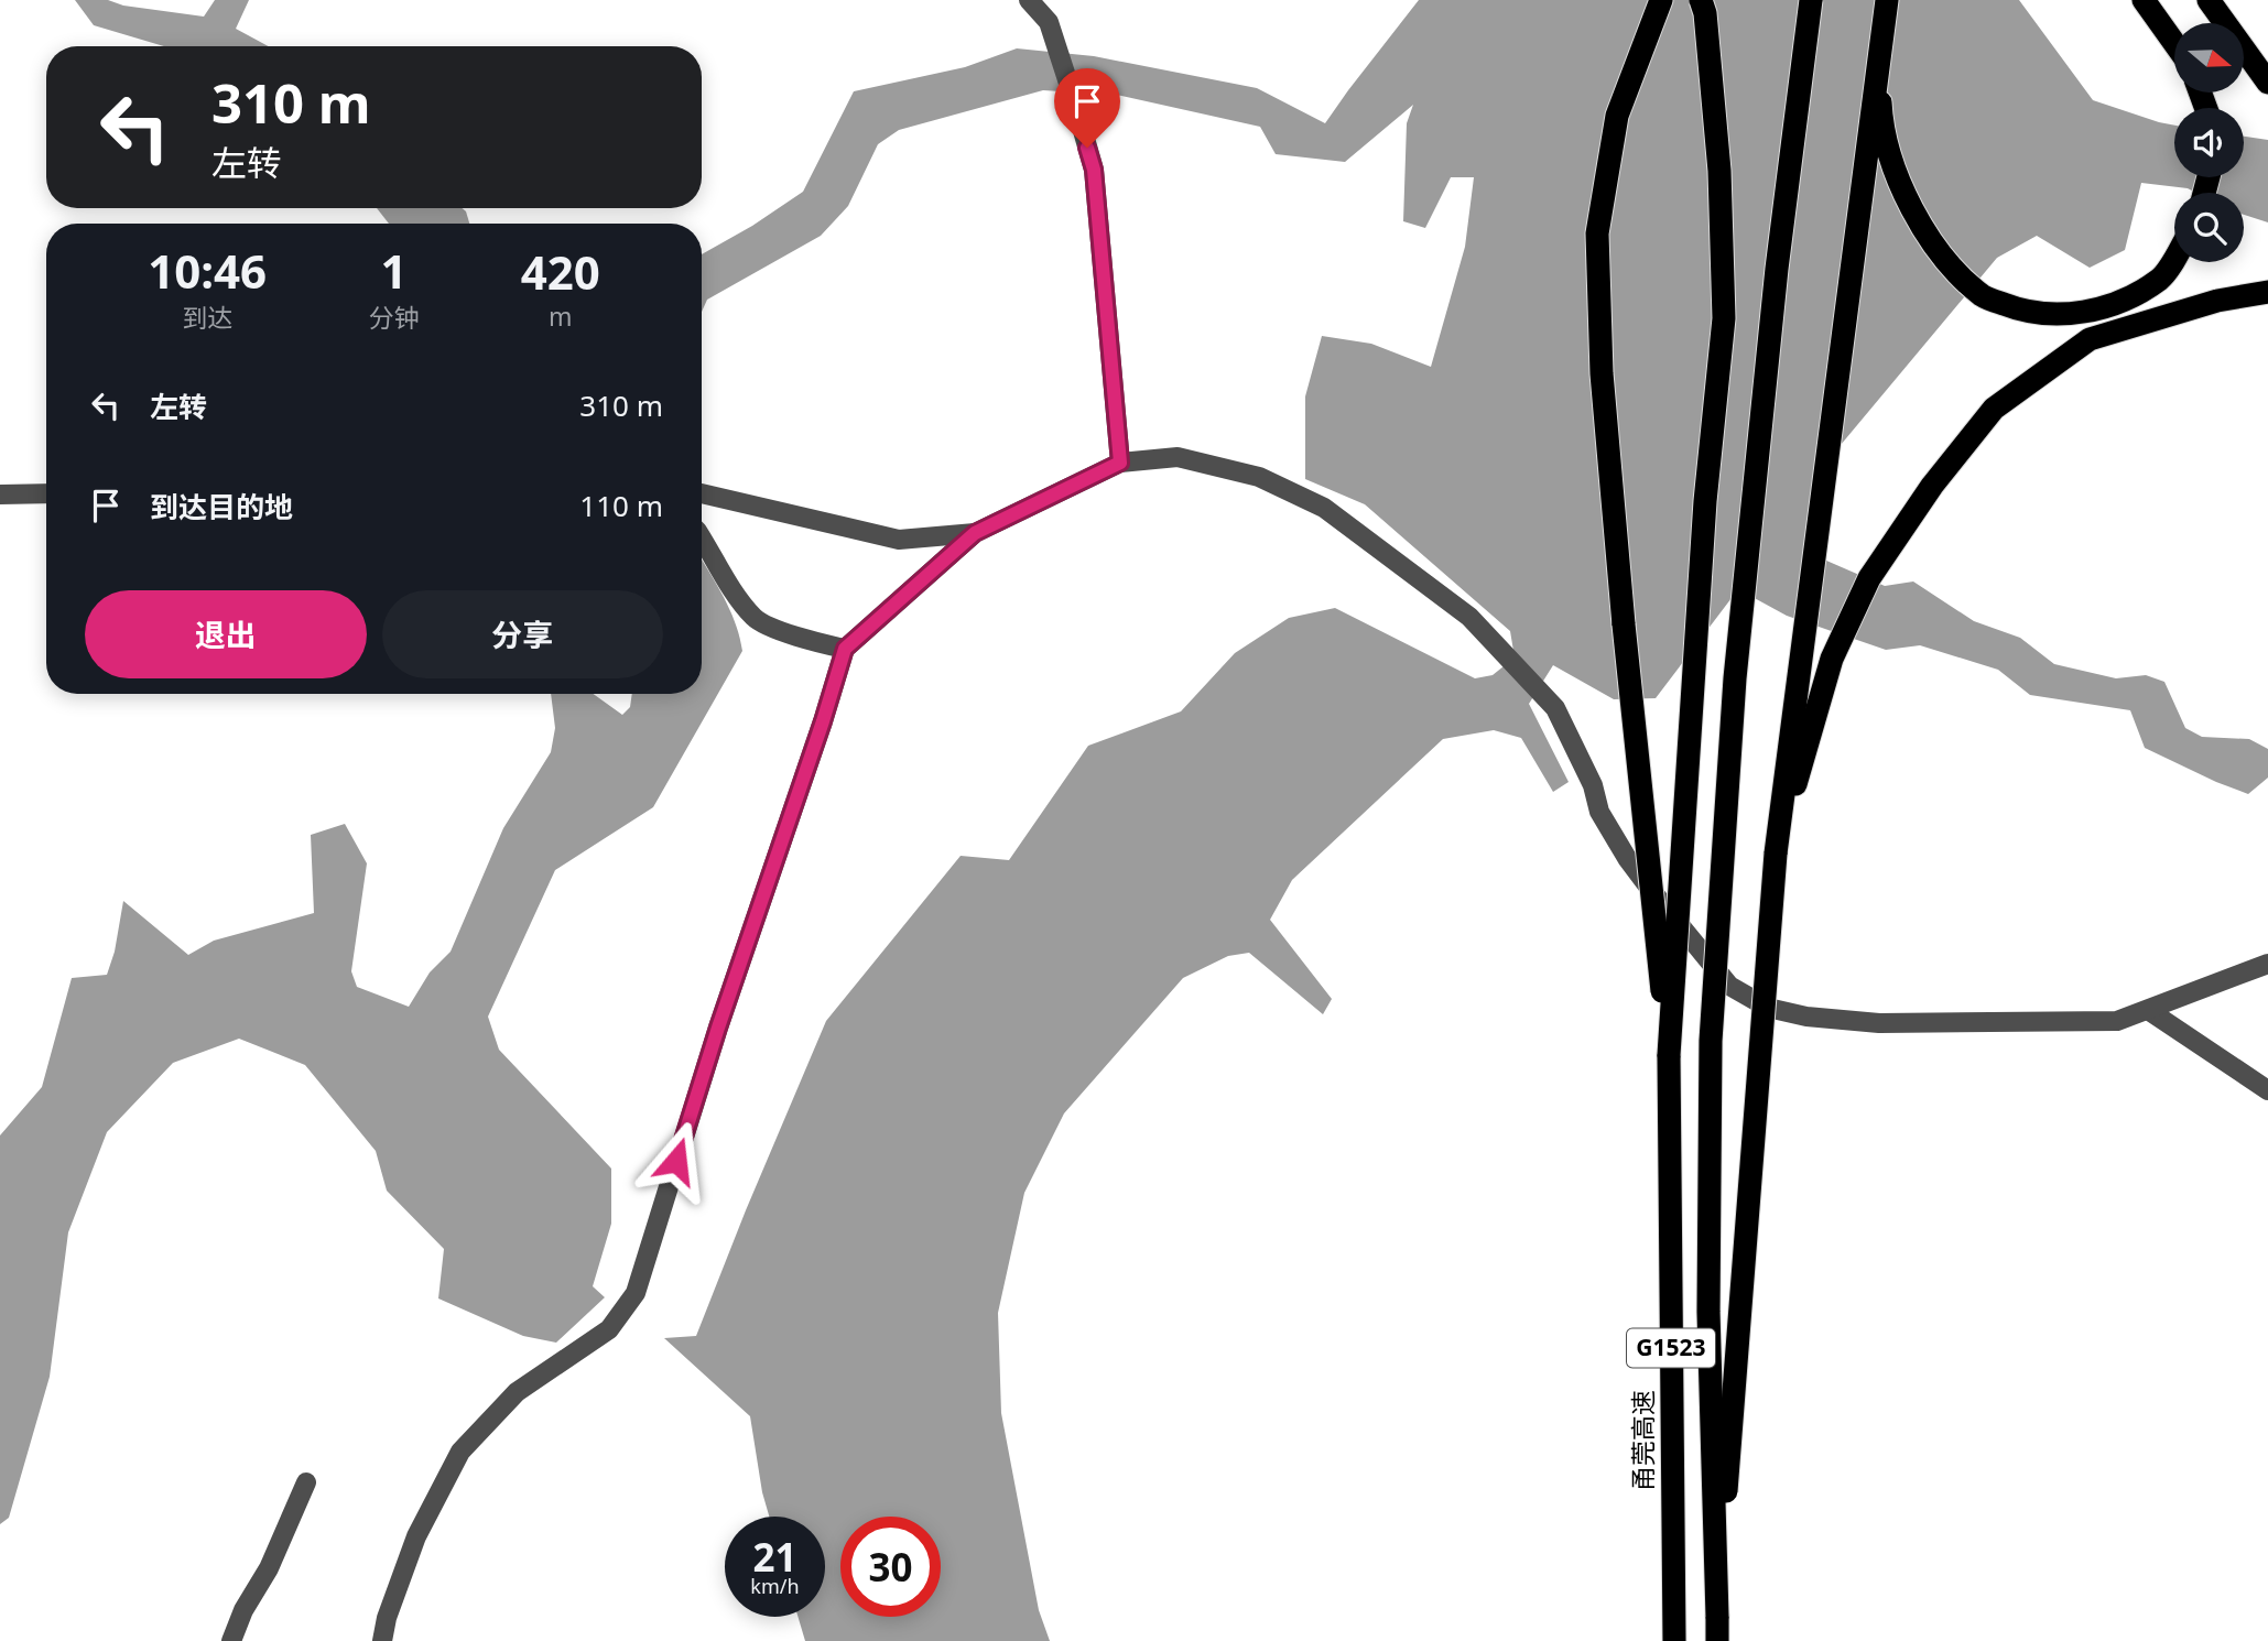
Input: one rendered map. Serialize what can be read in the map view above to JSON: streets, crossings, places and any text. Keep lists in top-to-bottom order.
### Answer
{
  "streets": {
    "highway": ["G1523", "甬莞高速"]
  },
  "north": "right",
  "page": {
    "turn": ["310 m", "左转"],
    "eta": [
      "10:46",
      "到达",
      "1",
      "分钟",
      "420",
      "m"
    ],
    "list": [
      {
        "name": "左转",
        "value": "310 m"
      },
      {
        "name": "到达目的地",
        "value": "110 m"
      }
    ],
    "buttons": ["退出", "分享"],
    "speed": "21 km/h",
    "limit": "30"
  }
}
